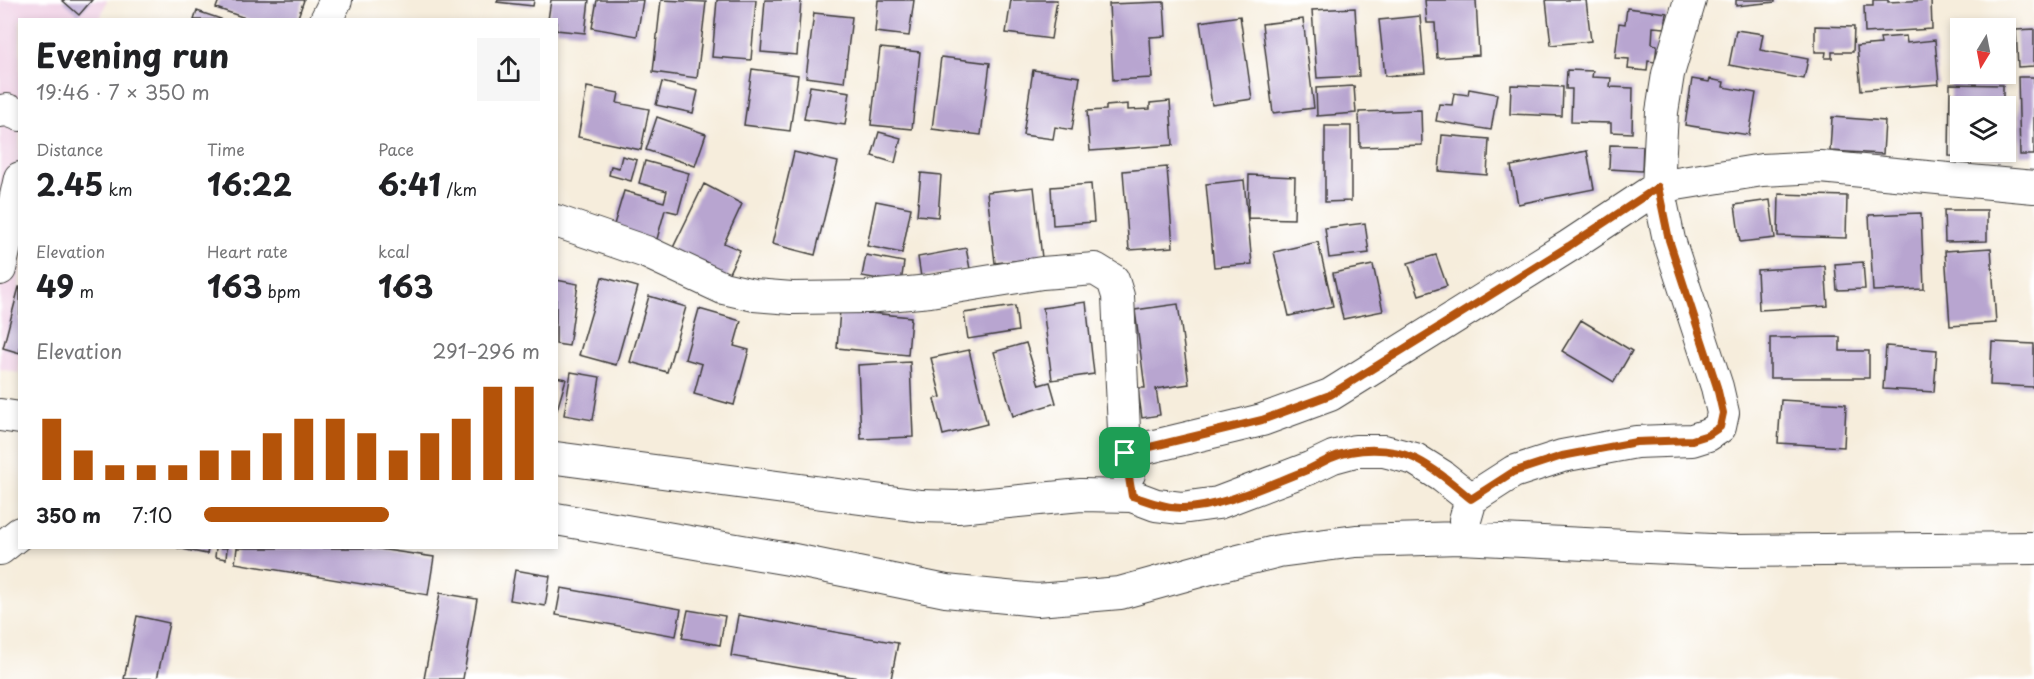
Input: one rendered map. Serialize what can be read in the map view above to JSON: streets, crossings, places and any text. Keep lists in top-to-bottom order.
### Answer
{
  "north": "bottom",
  "page": {
    "heading": ["Evening run", "19:46 · 7 × 350 m"],
    "stats": [
      ["Distance", "2.45 km"],
      ["Time", "16:22"],
      ["Pace", "6:41 /km"],
      ["Elevation", "49 m"],
      ["Heart rate", "163 bpm"],
      ["kcal", "163"]
    ],
    "chart": ["Elevation", "291–296 m"],
    "list": [
      {
        "name": "350 m",
        "note": "7:10"
      }
    ]
  }
}
